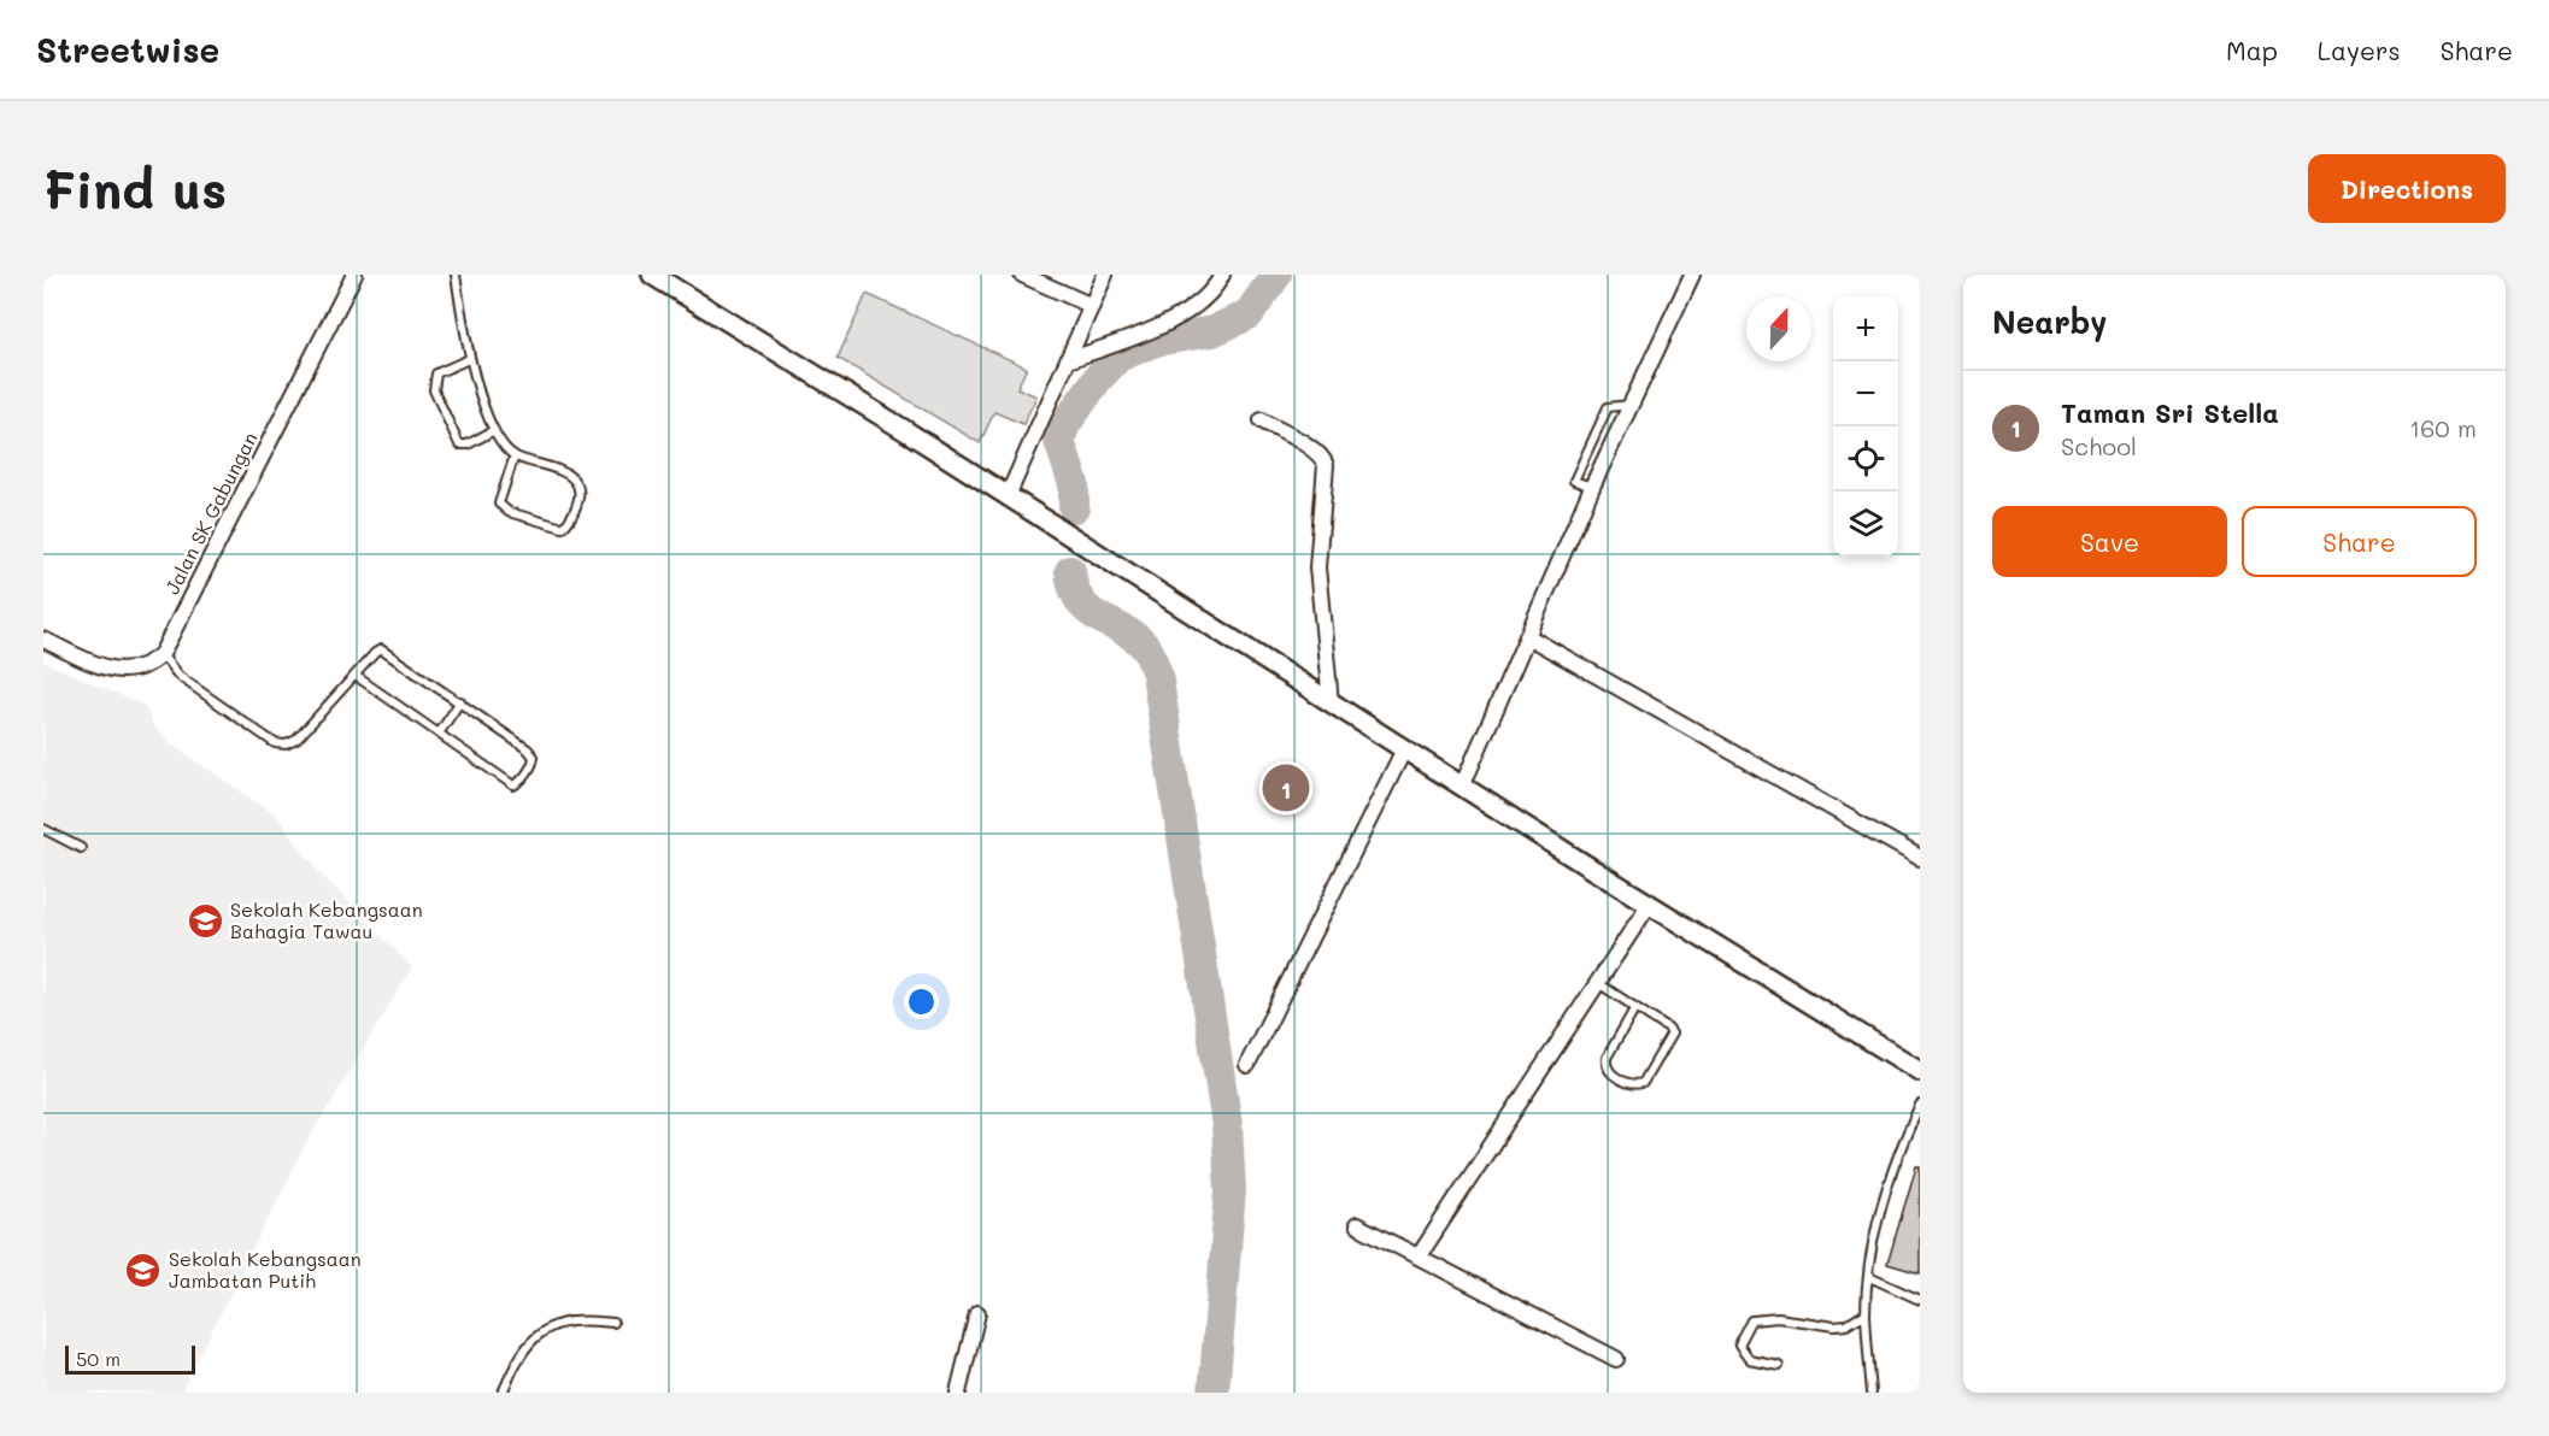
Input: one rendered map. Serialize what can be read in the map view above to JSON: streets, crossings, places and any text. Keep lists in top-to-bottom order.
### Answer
{
  "streets": {
    "street": ["Jalan SK Gabungan"]
  },
  "places": {
    "school or university": ["Sekolah Kebangsaan Bahagia Tawau", "Sekolah Kebangsaan Jambatan Putih"]
  },
  "scale_bar": "50 m",
  "north": "top",
  "page": {
    "header": "Streetwise",
    "nav": ["Map", "Layers", "Share"],
    "buttons": [
      "Directions",
      ["Save", "Share"]
    ],
    "title": "Find us",
    "heading": "Nearby",
    "map_buttons": ["+", "−"],
    "list": [
      {
        "mark": "1",
        "name": "Taman Sri Stella",
        "note": "School",
        "value": "160 m"
      }
    ],
    "pins": "1",
    "scale": "50 m"
  }
}
